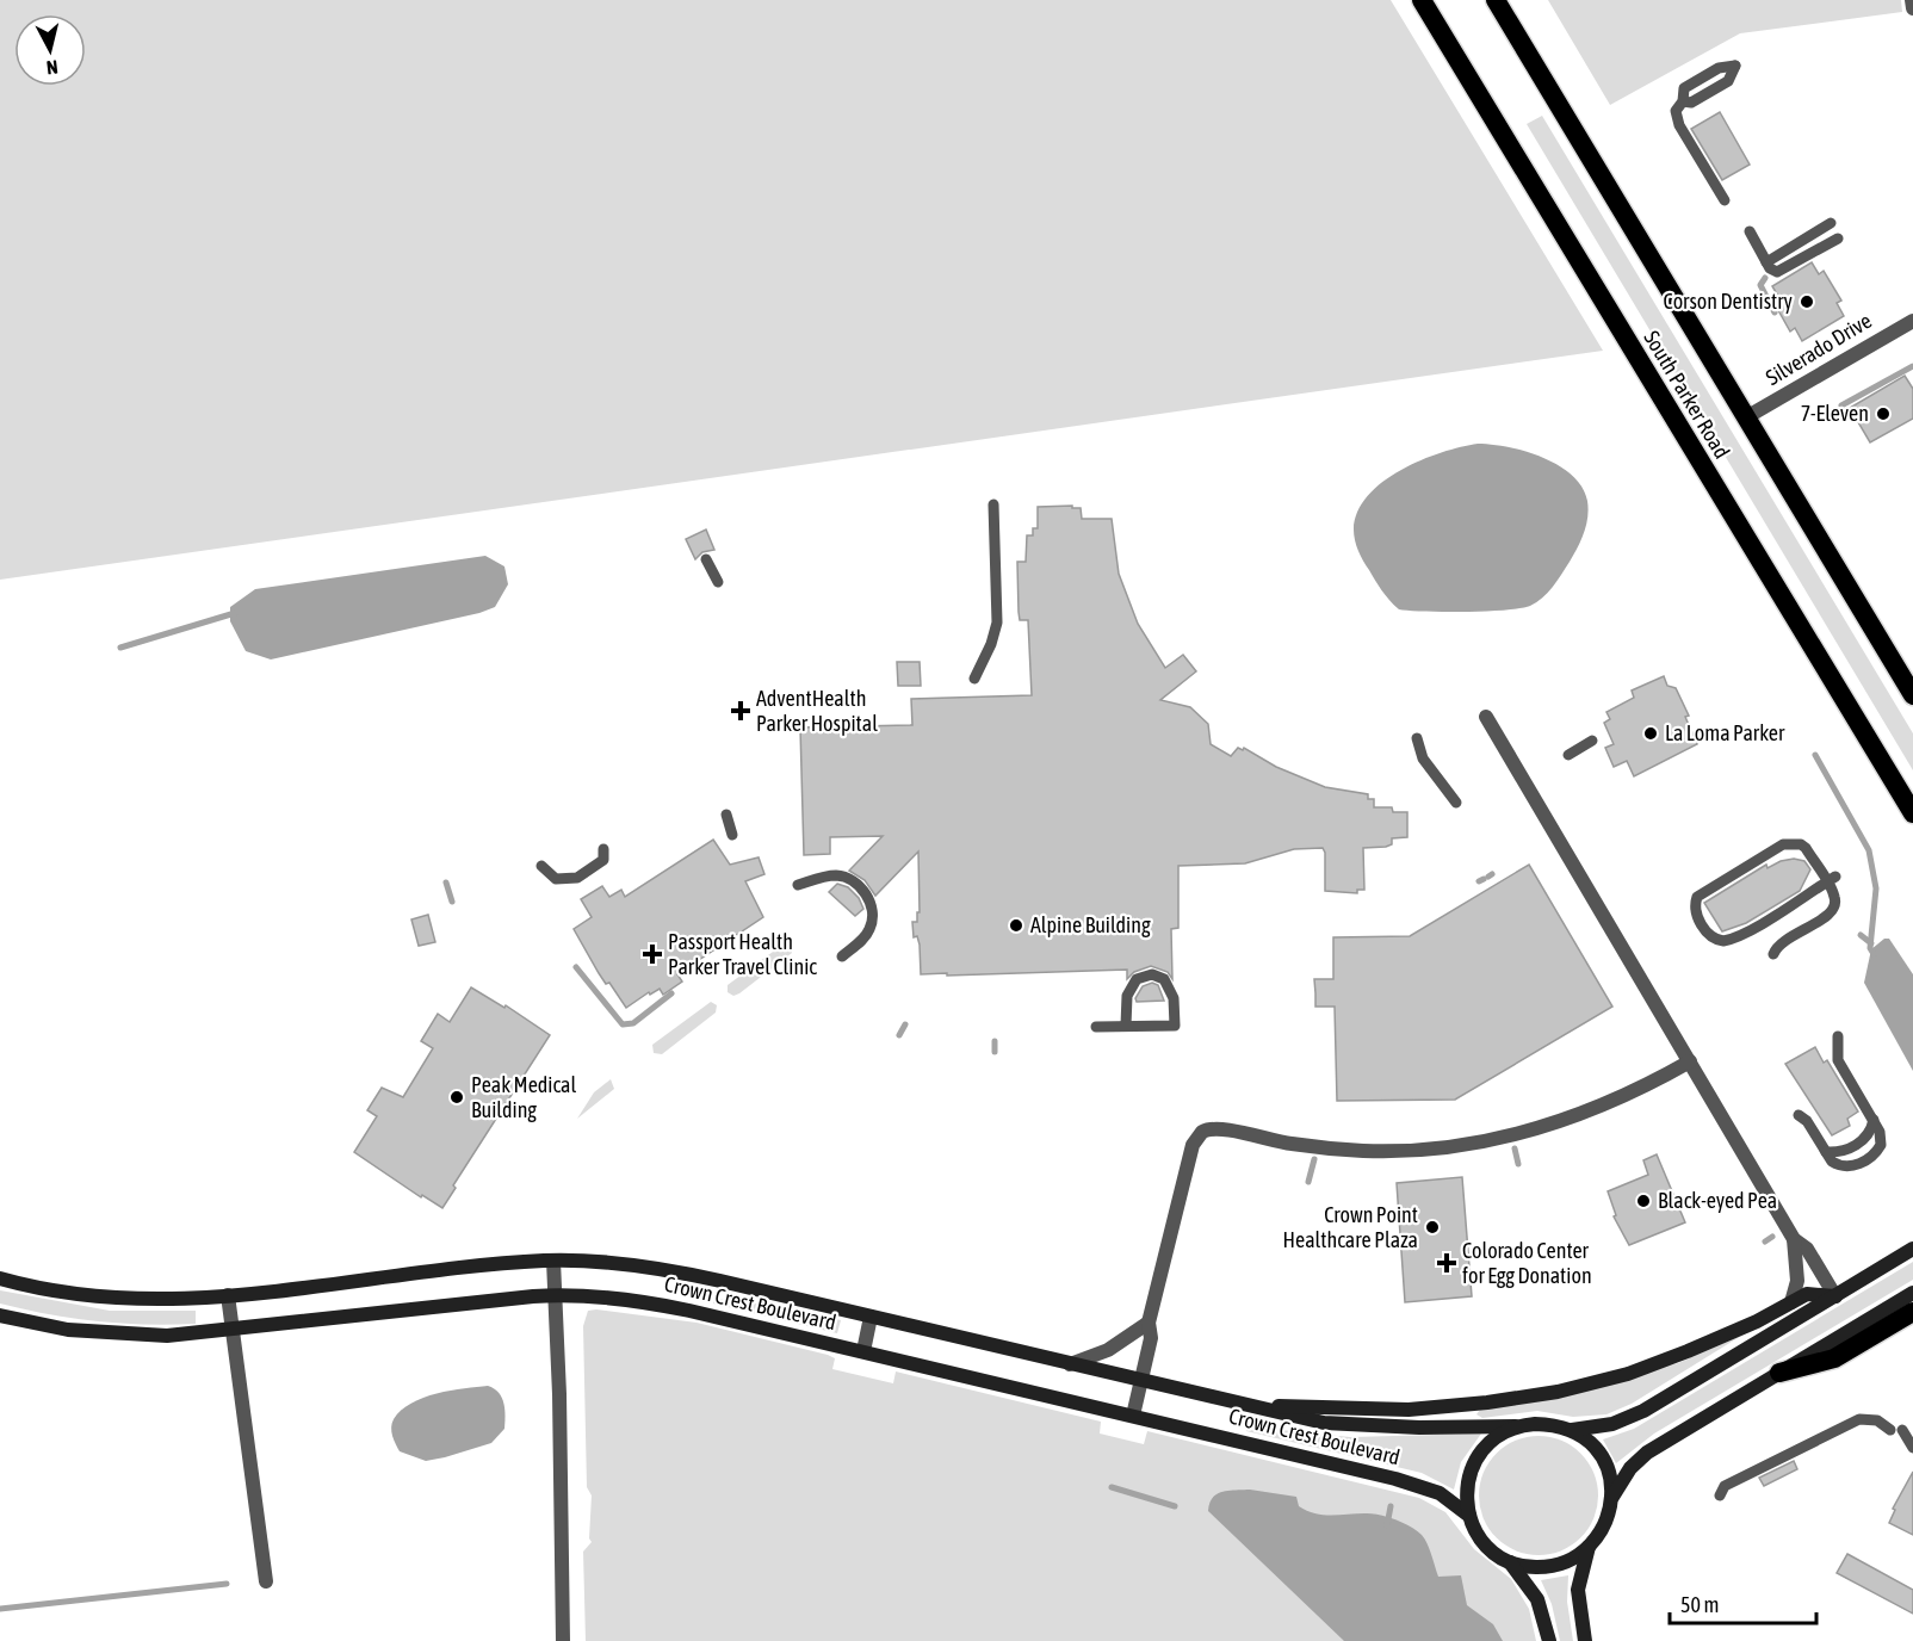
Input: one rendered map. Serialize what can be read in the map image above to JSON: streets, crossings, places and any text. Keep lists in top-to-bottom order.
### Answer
{
  "streets": {
    "highway": ["South Parker Road"],
    "main road": ["Crown Crest Boulevard"],
    "street": ["Silverado Drive"]
  },
  "crossings": [
    ["Silverado Drive", "South Parker Road"]
  ],
  "places": {
    "other": [
      "Corson Dentistry",
      "7-Eleven",
      "La Loma Parker",
      "Alpine Building",
      "Peak Medical Building",
      "Black-eyed Pea",
      "Crown Point Healthcare Plaza"
    ],
    "health": ["AdventHealth Parker Hospital", "Passport Health Parker Travel Clinic", "Colorado Center for Egg Donation"]
  },
  "scale_bar": "50 m",
  "north": "bottom"
}
